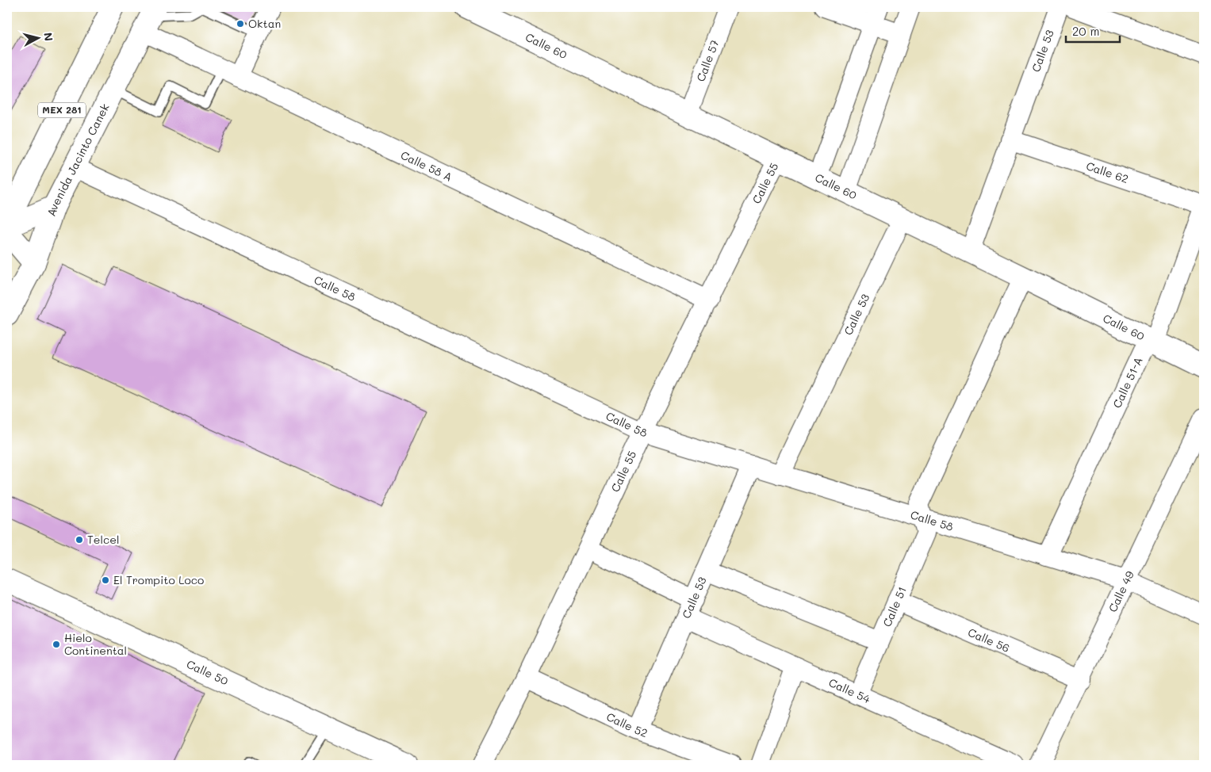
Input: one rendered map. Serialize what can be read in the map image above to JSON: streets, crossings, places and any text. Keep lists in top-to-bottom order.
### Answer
{
  "streets": {
    "street": [
      "Calle 60",
      "Calle 53",
      "Calle 57",
      "MEX 281",
      "Avenida Jacinto Canek",
      "Calle 58 A",
      "Calle 62",
      "Calle 55",
      "Calle 58",
      "Calle 51-A",
      "Calle 49",
      "Calle 51",
      "Calle 56",
      "Calle 50",
      "Calle 54",
      "Calle 52"
    ]
  },
  "crossings": [
    ["Calle 60", "Calle 53"],
    ["Calle 60", "Calle 57"],
    ["Calle 60", "Calle 55"],
    ["Calle 60", "Calle 51-A"],
    ["Calle 53", "Calle 62"],
    ["Calle 53", "Calle 58"],
    ["Calle 53", "Calle 54"],
    ["Calle 53", "Calle 52"],
    ["Avenida Jacinto Canek", "Calle 58 A"],
    ["Avenida Jacinto Canek", "Calle 58"],
    ["Calle 58 A", "Calle 55"],
    ["Calle 62", "Calle 51-A"],
    ["Calle 55", "Calle 58"],
    ["Calle 55", "Calle 52"],
    ["Calle 58", "Calle 51-A"],
    ["Calle 58", "Calle 49"],
    ["Calle 58", "Calle 51"],
    ["Calle 49", "Calle 56"],
    ["Calle 51", "Calle 56"],
    ["Calle 51", "Calle 54"]
  ],
  "places": [
    "Oktan",
    "Telcel",
    "El Trompito Loco",
    "Hielo Continental"
  ],
  "scale_bar": "20 m",
  "north": "right"
}
